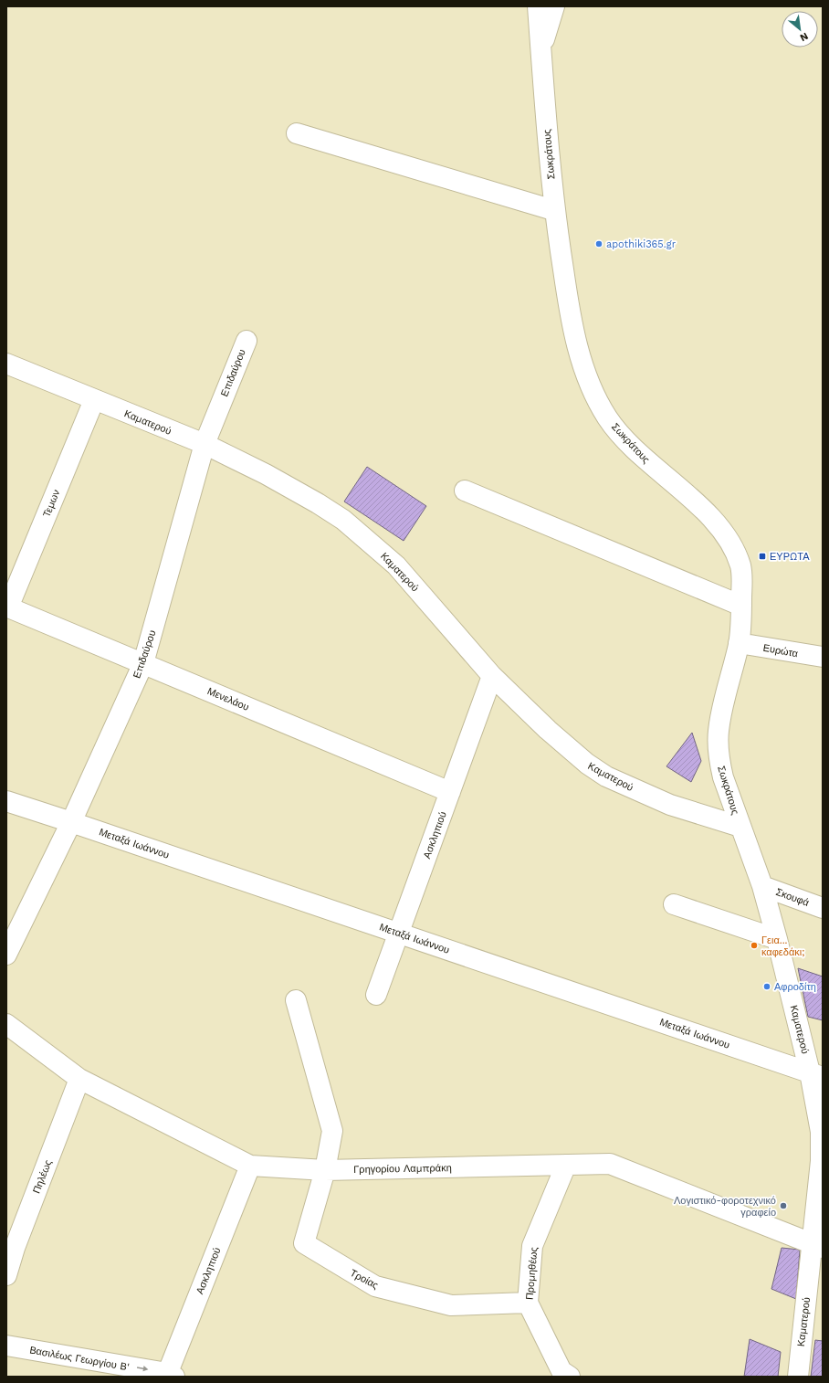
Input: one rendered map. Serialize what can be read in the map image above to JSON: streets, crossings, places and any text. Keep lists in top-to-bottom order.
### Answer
{
  "streets": {
    "street": [
      "Σωκράτους",
      "Επιδαύρου",
      "Καματερού",
      "Τεμων",
      "Ευρώτα",
      "Μενελάου",
      "Ασκληπιού",
      "Μεταξά Ιωάννου",
      "Σκουφά",
      "Γρηγορίου Λαμπράκη",
      "Πηλέως",
      "Προμηθέως",
      "Τροίας",
      "Βασιλέως Γεωργίου Β'"
    ]
  },
  "crossings": [
    ["Σωκράτους", "Καματερού"],
    ["Σωκράτους", "Ευρώτα"],
    ["Επιδαύρου", "Καματερού"],
    ["Επιδαύρου", "Μενελάου"],
    ["Επιδαύρου", "Μεταξά Ιωάννου"],
    ["Καματερού", "Τεμων"],
    ["Καματερού", "Ασκληπιού"],
    ["Καματερού", "Μεταξά Ιωάννου"],
    ["Καματερού", "Σκουφά"],
    ["Καματερού", "Γρηγορίου Λαμπράκη"],
    ["Τεμων", "Μενελάου"],
    ["Μενελάου", "Ασκληπιού"],
    ["Ασκληπιού", "Μεταξά Ιωάννου"],
    ["Ασκληπιού", "Γρηγορίου Λαμπράκη"],
    ["Ασκληπιού", "Βασιλέως Γεωργίου Β'"],
    ["Γρηγορίου Λαμπράκη", "Πηλέως"],
    ["Γρηγορίου Λαμπράκη", "Προμηθέως"],
    ["Γρηγορίου Λαμπράκη", "Τροίας"],
    ["Προμηθέως", "Τροίας"]
  ],
  "one_way": ["Βασιλέως Γεωργίου Β'"],
  "places": {
    "other": [
      "apothiki365.gr",
      "Γεια... καφεδάκι;",
      "Αφροδίτη",
      "Λογιστικό-φοροτεχνικό γραφείο"
    ],
    "transit": ["ΕΥΡΩΤΑ"]
  },
  "north": "bottom right"
}
